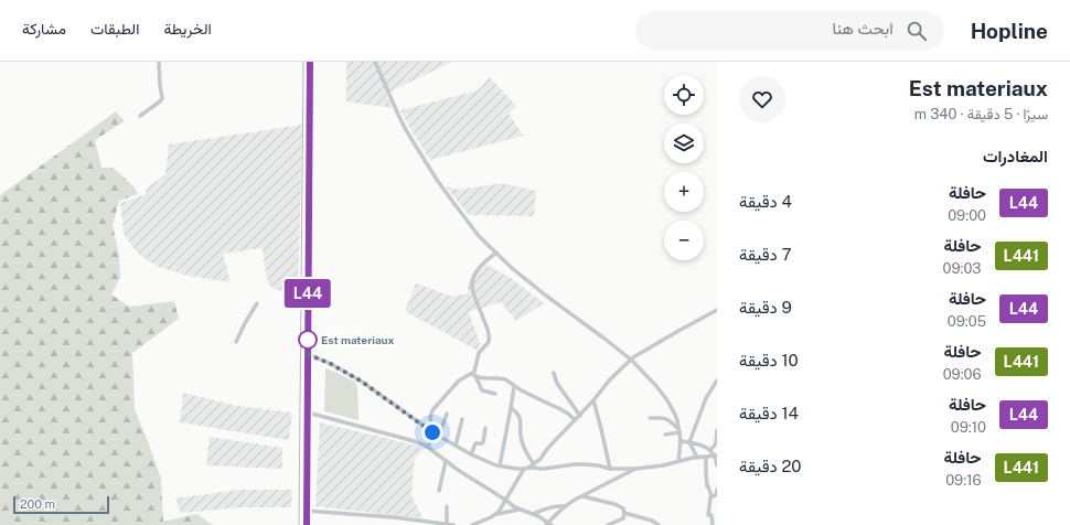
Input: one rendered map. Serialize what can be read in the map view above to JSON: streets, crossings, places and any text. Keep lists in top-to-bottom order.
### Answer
{
  "places": ["Est materiaux"],
  "lines": ["bus line L44"],
  "scale_bar": "200 m",
  "page": {
    "header": "Hopline",
    "search": "ابحث هنا",
    "nav": ["الخريطة", "الطبقات", "مشاركة"],
    "heading": [
      ["Est materiaux", "سيرًا · 5 دقيقة · 340 m"],
      "المغادرات"
    ],
    "on_map": "L44",
    "map_buttons": ["+", "−"],
    "list": [
      {
        "mark": "L44",
        "name": "حافلة",
        "note": "09:00",
        "value": "4 دقيقة"
      },
      {
        "mark": "L441",
        "name": "حافلة",
        "note": "09:03",
        "value": "7 دقيقة"
      },
      {
        "mark": "L44",
        "name": "حافلة",
        "note": "09:05",
        "value": "9 دقيقة"
      },
      {
        "mark": "L441",
        "name": "حافلة",
        "note": "09:06",
        "value": "10 دقيقة"
      },
      {
        "mark": "L44",
        "name": "حافلة",
        "note": "09:10",
        "value": "14 دقيقة"
      },
      {
        "mark": "L441",
        "name": "حافلة",
        "note": "09:16",
        "value": "20 دقيقة"
      }
    ],
    "scale": "200 m"
  }
}
